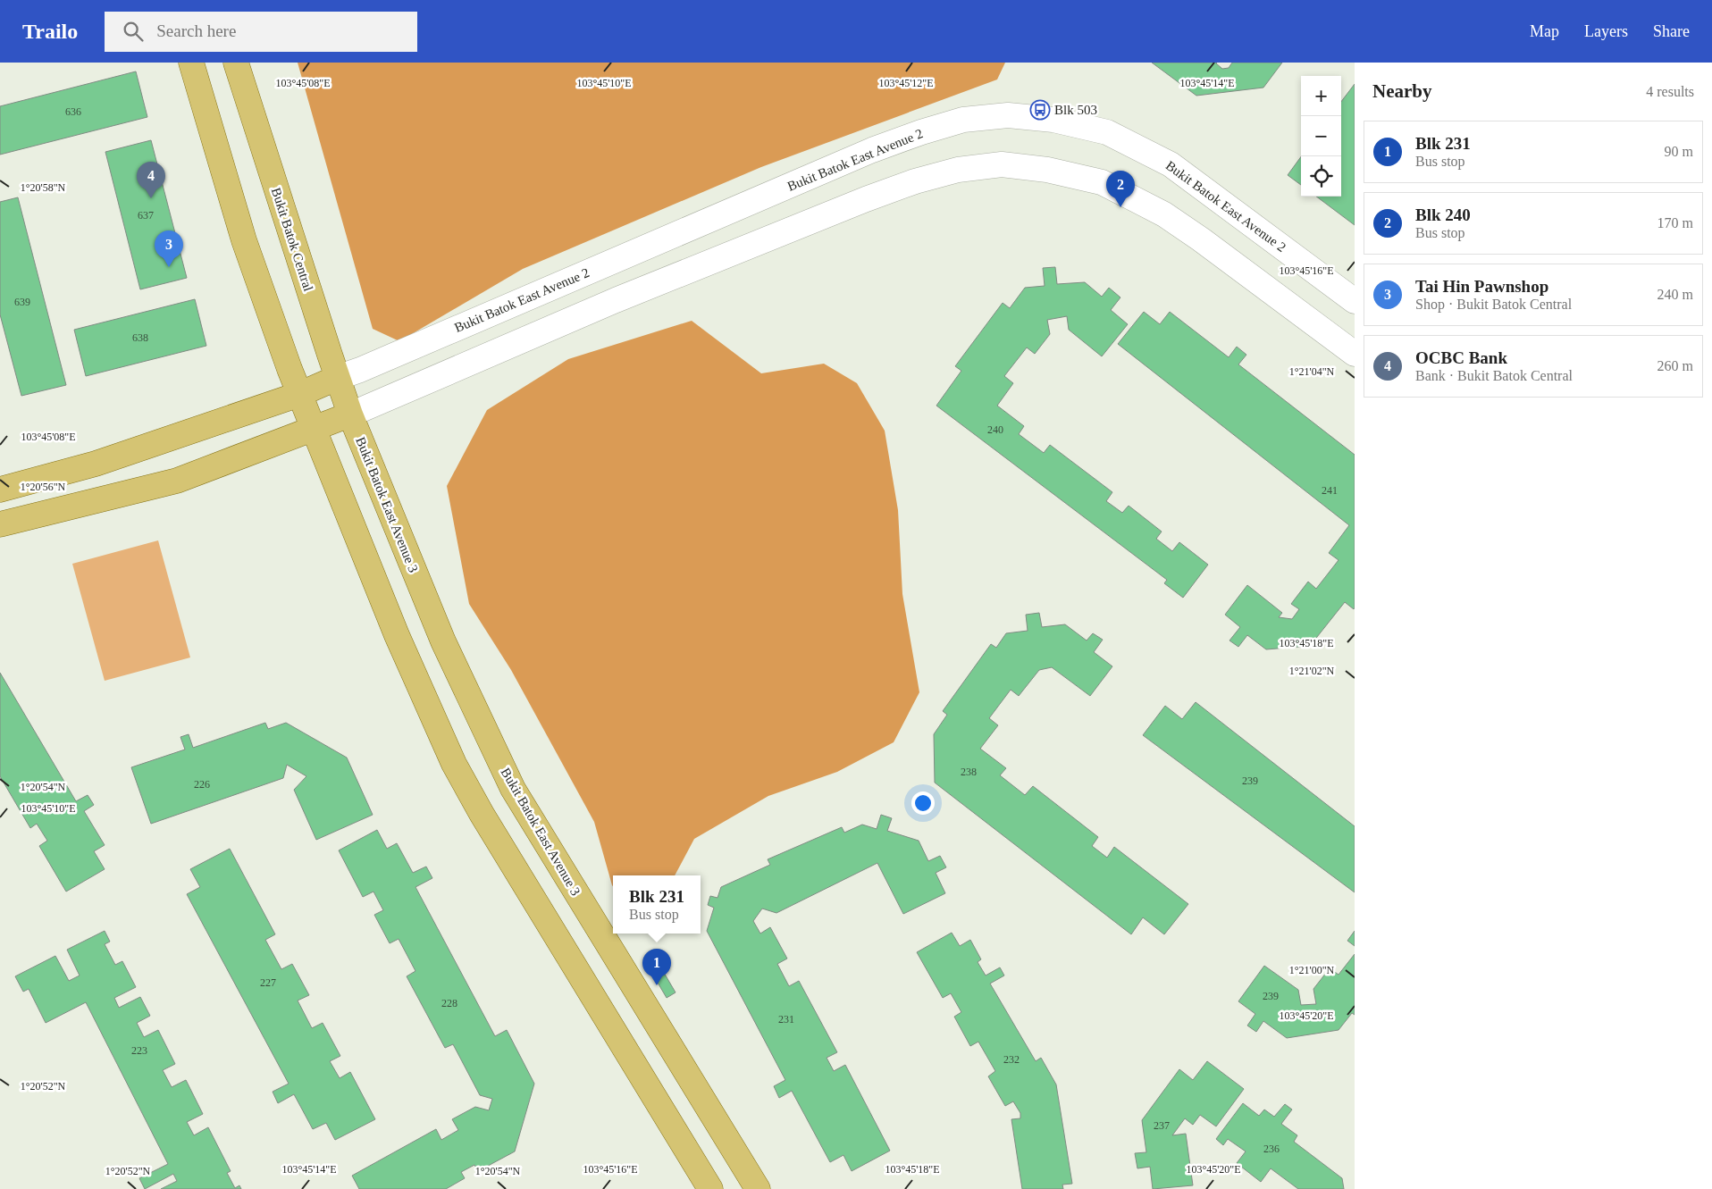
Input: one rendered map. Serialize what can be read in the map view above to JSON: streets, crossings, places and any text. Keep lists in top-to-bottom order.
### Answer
{
  "streets": {
    "main road": ["Bukit Batok Central", "Bukit Batok East Avenue 3"],
    "street": ["Bukit Batok East Avenue 2"]
  },
  "crossings": [
    ["Bukit Batok East Avenue 2", "Bukit Batok Central"],
    ["Bukit Batok East Avenue 2", "Bukit Batok East Avenue 3"],
    ["Bukit Batok Central", "Bukit Batok East Avenue 3"]
  ],
  "places": {
    "bus stop": ["Blk 503"]
  },
  "house_numbers": [
    "636",
    "637",
    "639",
    "638",
    "240",
    "241",
    "238",
    "239",
    "226",
    "227",
    "239",
    "228",
    "231",
    "223",
    "232",
    "237",
    "236"
  ],
  "page": {
    "header": "Trailo",
    "search": "Search here",
    "nav": ["Map", "Layers", "Share"],
    "heading": ["Nearby", "4 results"],
    "map_buttons": ["+", "−"],
    "list": [
      {
        "mark": "1",
        "name": "Blk 231",
        "note": "Bus stop",
        "value": "90 m"
      },
      {
        "mark": "2",
        "name": "Blk 240",
        "note": "Bus stop",
        "value": "170 m"
      },
      {
        "mark": "3",
        "name": "Tai Hin Pawnshop",
        "note": "Shop · Bukit Batok Central",
        "value": "240 m"
      },
      {
        "mark": "4",
        "name": "OCBC Bank",
        "note": "Bank · Bukit Batok Central",
        "value": "260 m"
      }
    ],
    "pins": [
      "4",
      "2",
      "3",
      "1"
    ],
    "popup": ["Blk 231", "Bus stop"]
  },
  "coordinates": [
    "103°45'12\"E",
    "103°45'08\"E",
    "103°45'10\"E",
    "103°45'14\"E",
    "1°20'58\"N",
    "103°45'16\"E",
    "1°21'04\"N",
    "1°20'56\"N",
    "103°45'18\"E",
    "1°21'02\"N",
    "1°20'54\"N",
    "1°21'00\"N",
    "103°45'20\"E",
    "1°20'52\"N"
  ]
}
